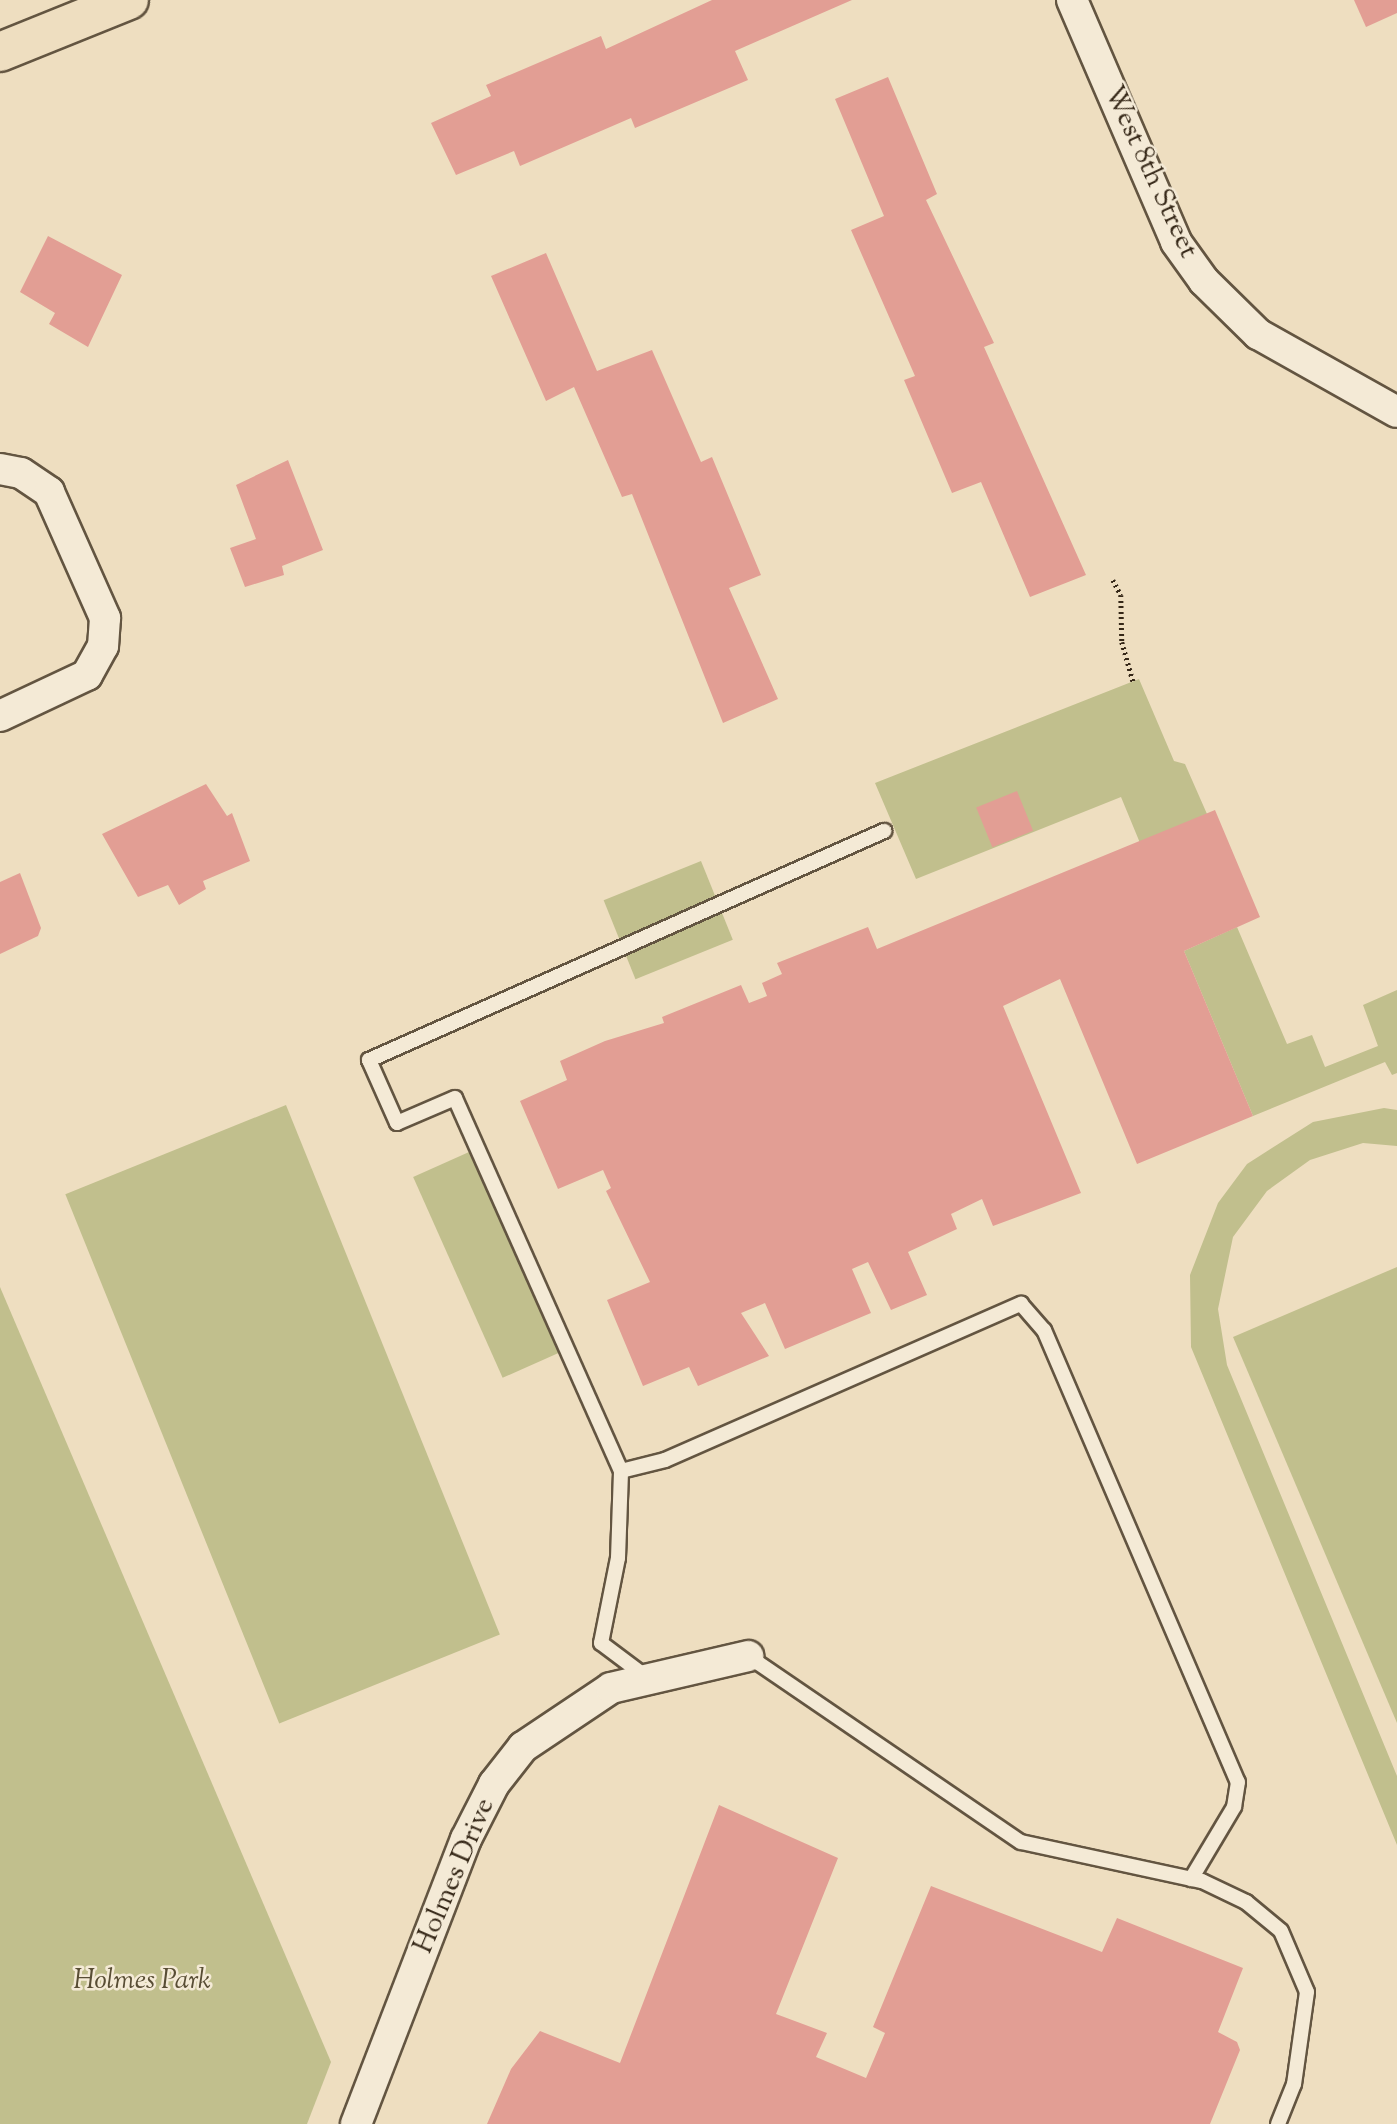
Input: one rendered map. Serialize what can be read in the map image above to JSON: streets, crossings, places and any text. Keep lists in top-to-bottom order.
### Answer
{
  "streets": {
    "street": ["West 8th Street", "Holmes Drive"]
  },
  "parks": ["Holmes Park"]
}
